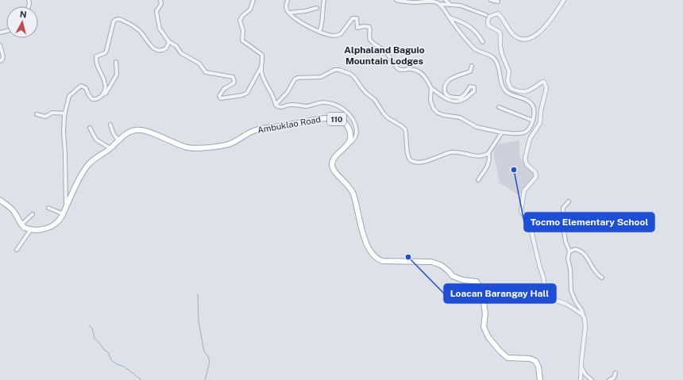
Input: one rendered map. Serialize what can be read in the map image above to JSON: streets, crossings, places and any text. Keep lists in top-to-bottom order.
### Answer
{
  "streets": {
    "main road": ["110", "Ambuklao Road"]
  },
  "districts": ["Alphaland Baguio Mountain Lodges"],
  "places": ["Tocmo Elementary School", "Loacan Barangay Hall"],
  "north": "top"
}
